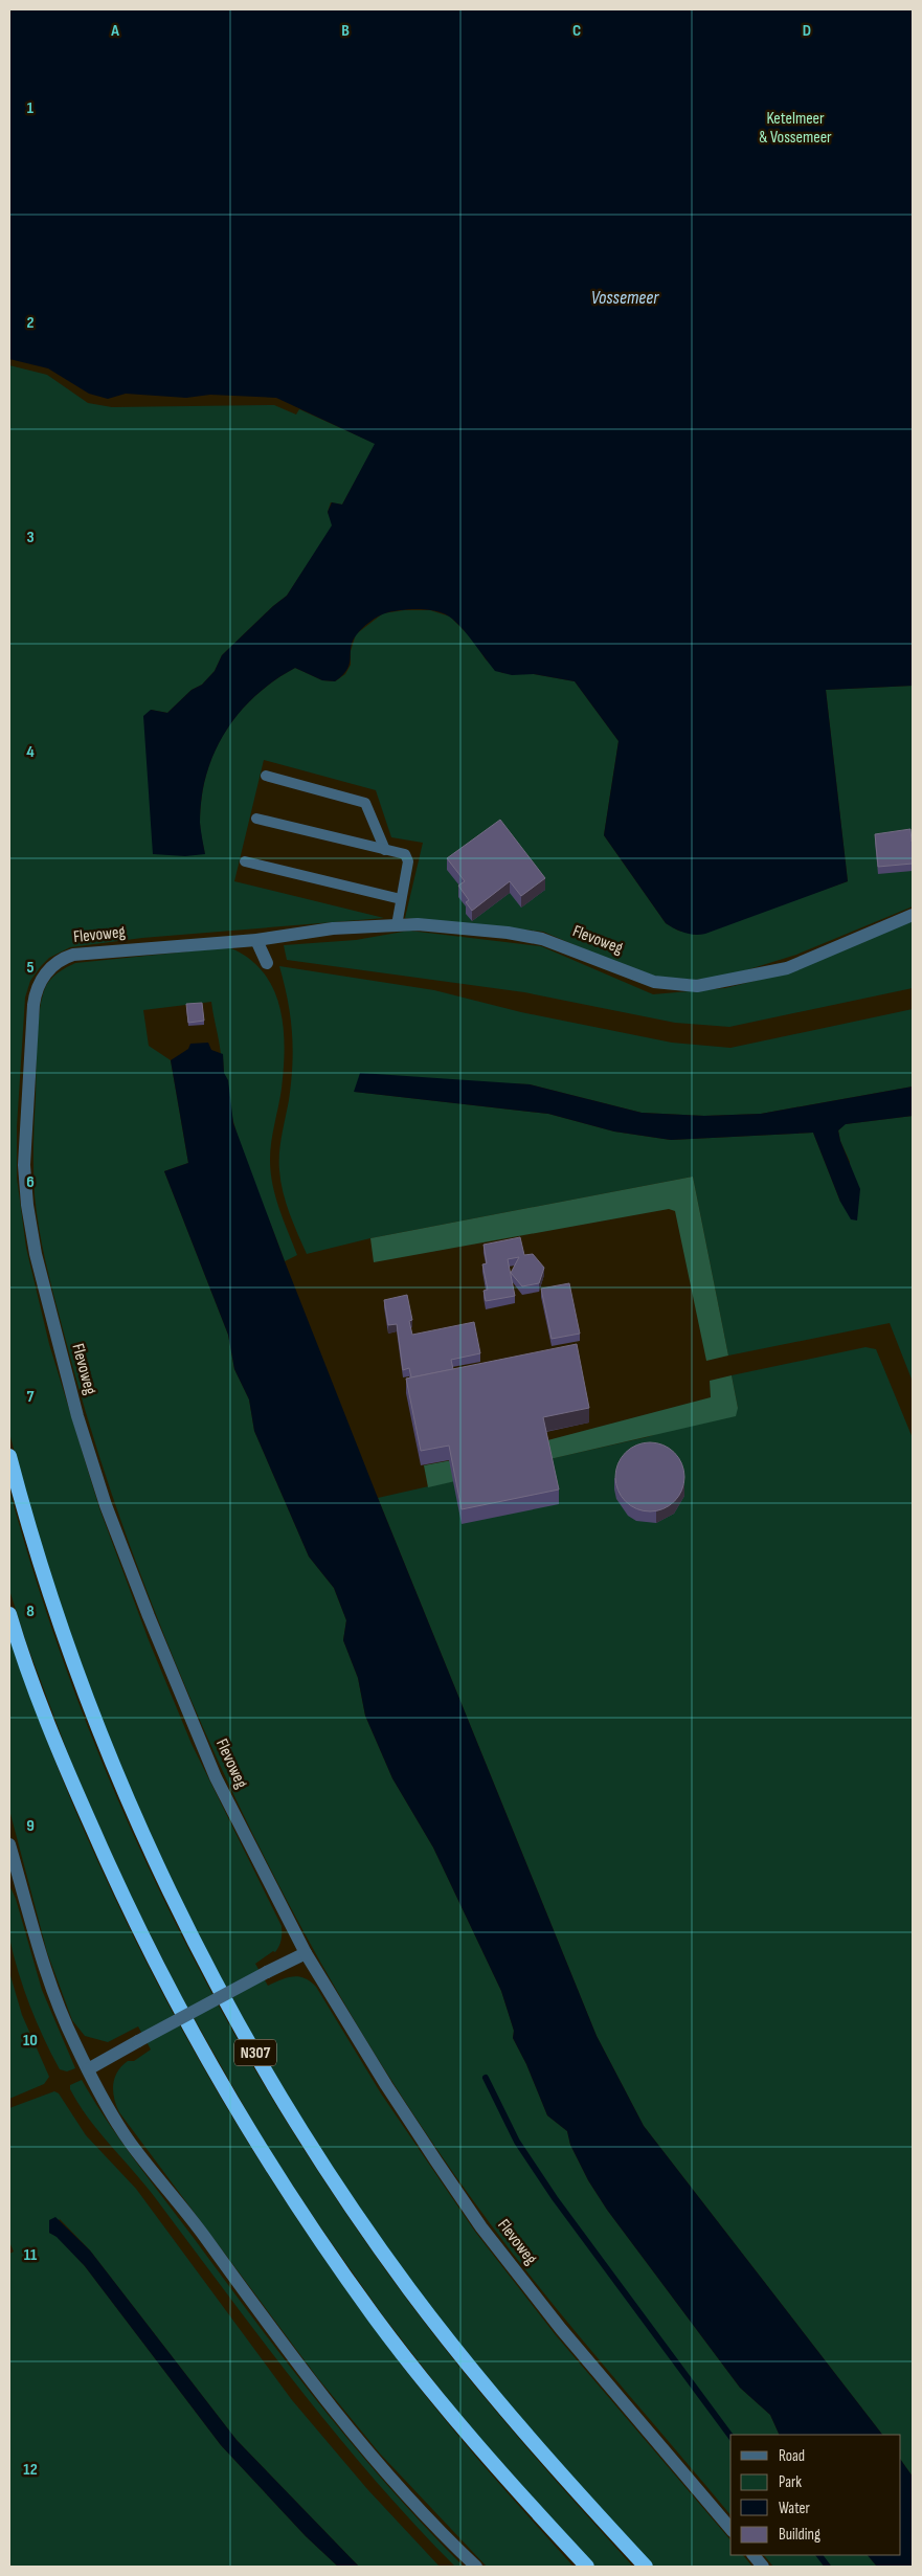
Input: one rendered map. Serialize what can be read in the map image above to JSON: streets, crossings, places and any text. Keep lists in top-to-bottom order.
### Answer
{
  "streets": {
    "highway": ["N307"],
    "street": ["Flevoweg"]
  },
  "water": ["Vossemeer"],
  "parks": ["Ketelmeer & Vossemeer"],
  "legend": [
    "Road",
    "Park",
    "Water",
    "Building"
  ],
  "grid": {
    "columns": [
      "A",
      "B",
      "C",
      "D"
    ],
    "rows": [
      "1",
      "2",
      "3",
      "4",
      "5",
      "6",
      "7",
      "8",
      "9",
      "10",
      "11",
      "12"
    ]
  }
}
